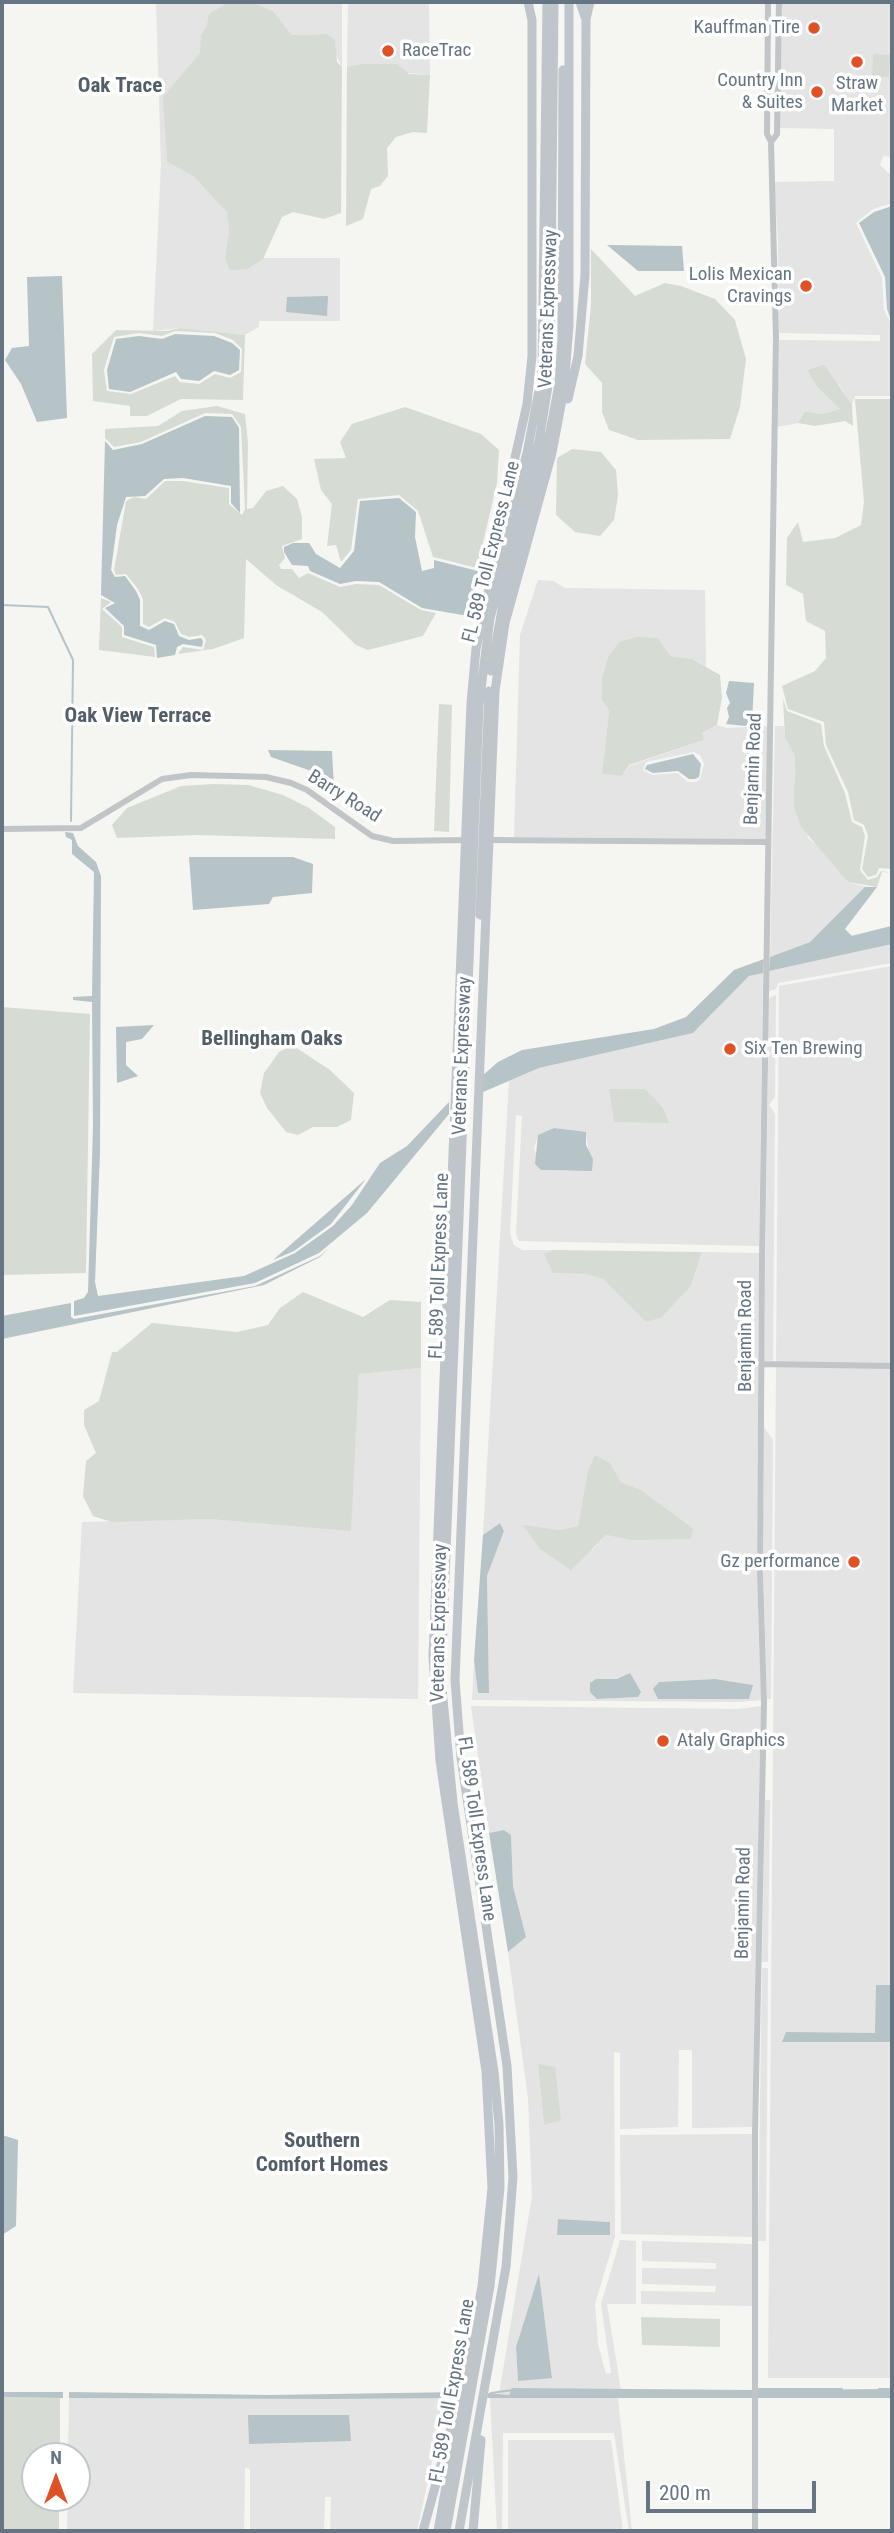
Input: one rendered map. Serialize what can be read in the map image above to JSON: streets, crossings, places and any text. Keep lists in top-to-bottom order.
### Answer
{
  "streets": {
    "highway": ["Veterans Expressway", "FL 589 Toll Express Lane"],
    "street": ["Benjamin Road", "Barry Road"]
  },
  "crossings": [
    ["Veterans Expressway", "FL 589 Toll Express Lane"],
    ["Benjamin Road", "Barry Road"]
  ],
  "districts": [
    "Oak Trace",
    "Oak View Terrace",
    "Bellingham Oaks",
    "Southern Comfort Homes"
  ],
  "places": [
    "Kauffman Tire",
    "RaceTrac",
    "Straw Market",
    "Country Inn & Suites",
    "Lolis Mexican Cravings",
    "Six Ten Brewing",
    "Gz performance",
    "Ataly Graphics"
  ],
  "scale_bar": "200 m",
  "north": "top"
}
